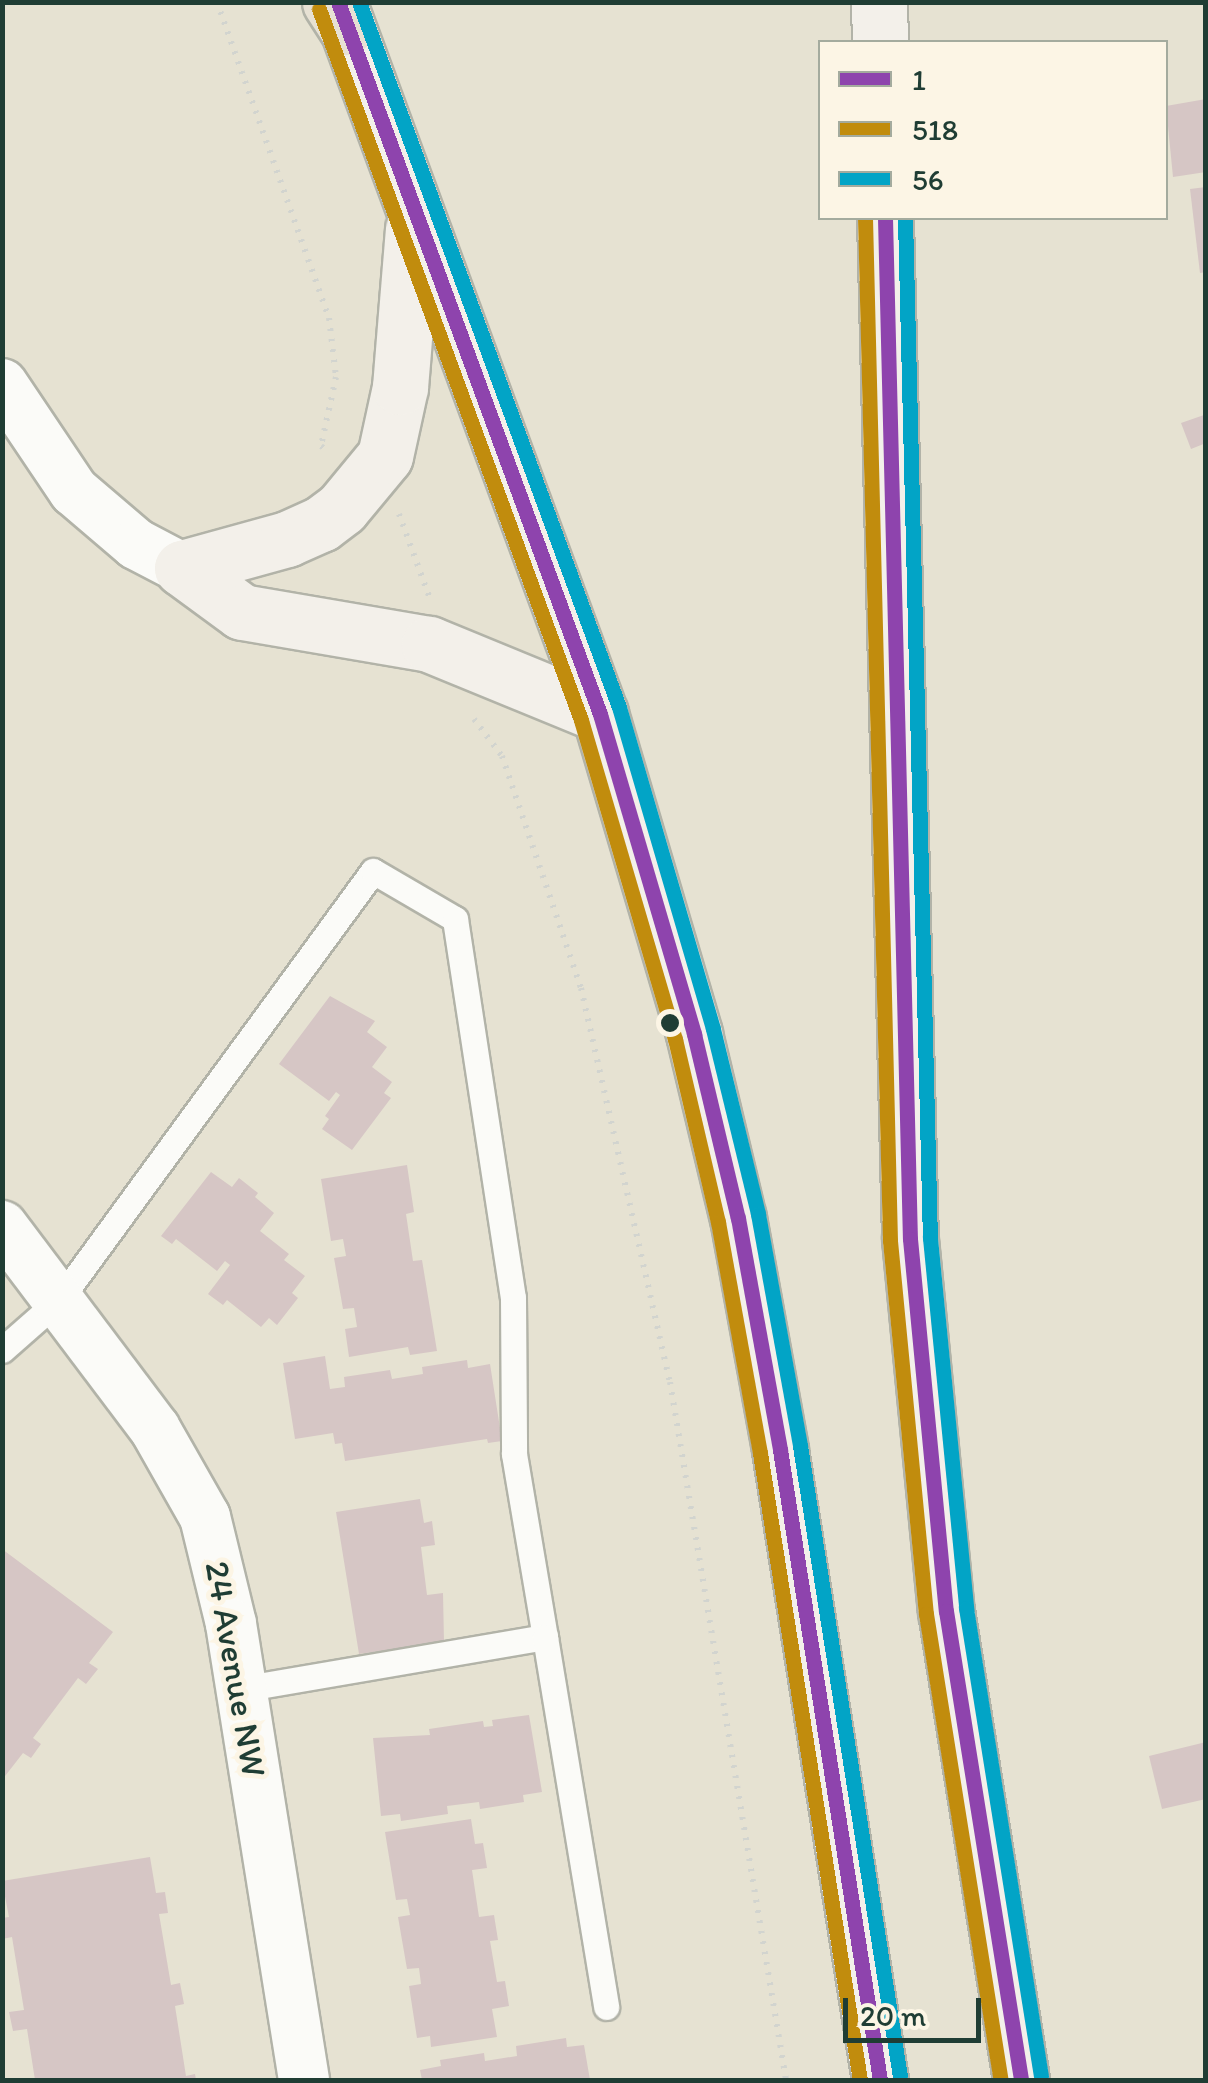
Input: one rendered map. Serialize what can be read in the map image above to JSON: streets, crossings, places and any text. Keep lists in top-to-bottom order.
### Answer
{
  "streets": {
    "street": ["24 Avenue NW"]
  },
  "lines": ["transit line 1", "transit line 56", "transit line 518"],
  "legend": ["1", "518", "56"],
  "scale_bar": "20 m"
}
